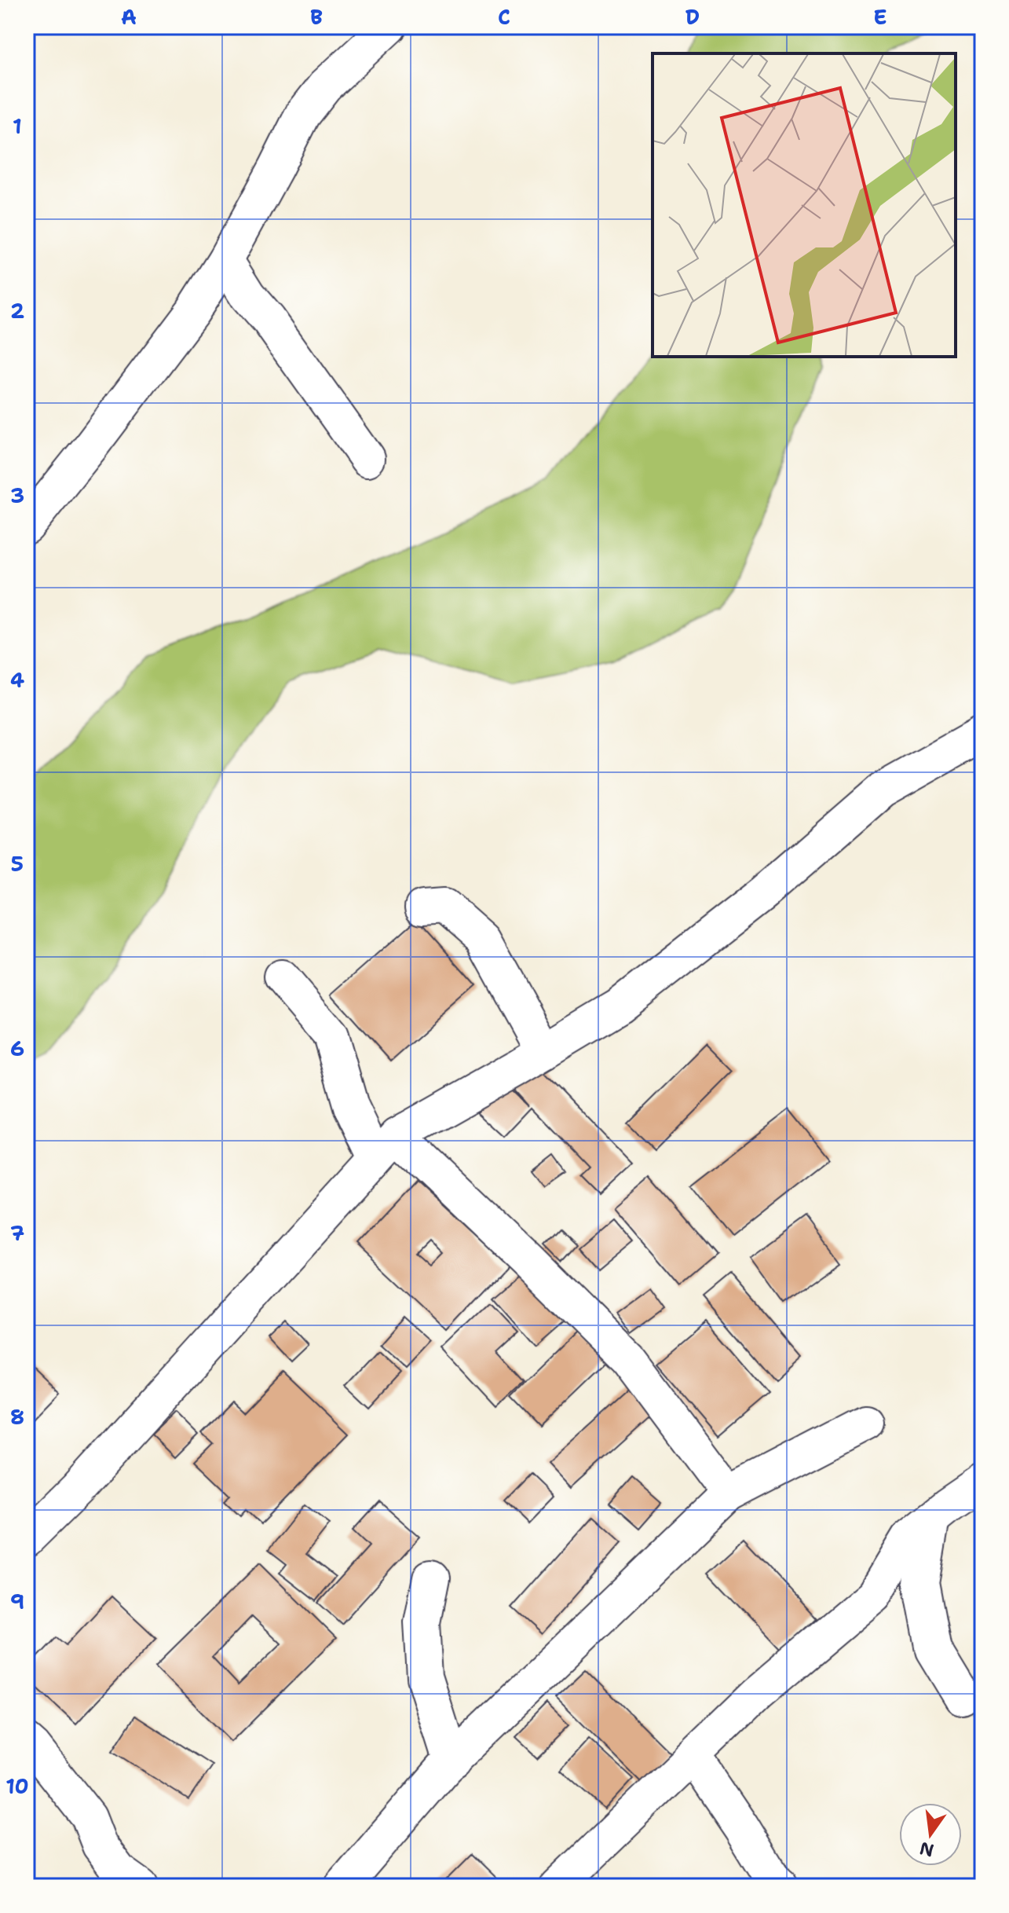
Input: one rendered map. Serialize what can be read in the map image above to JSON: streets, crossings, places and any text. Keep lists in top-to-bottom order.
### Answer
{
  "north": "bottom",
  "grid": {
    "columns": [
      "A",
      "B",
      "C",
      "D",
      "E"
    ],
    "rows": [
      "1",
      "2",
      "3",
      "4",
      "5",
      "6",
      "7",
      "8",
      "9",
      "10"
    ]
  }
}
